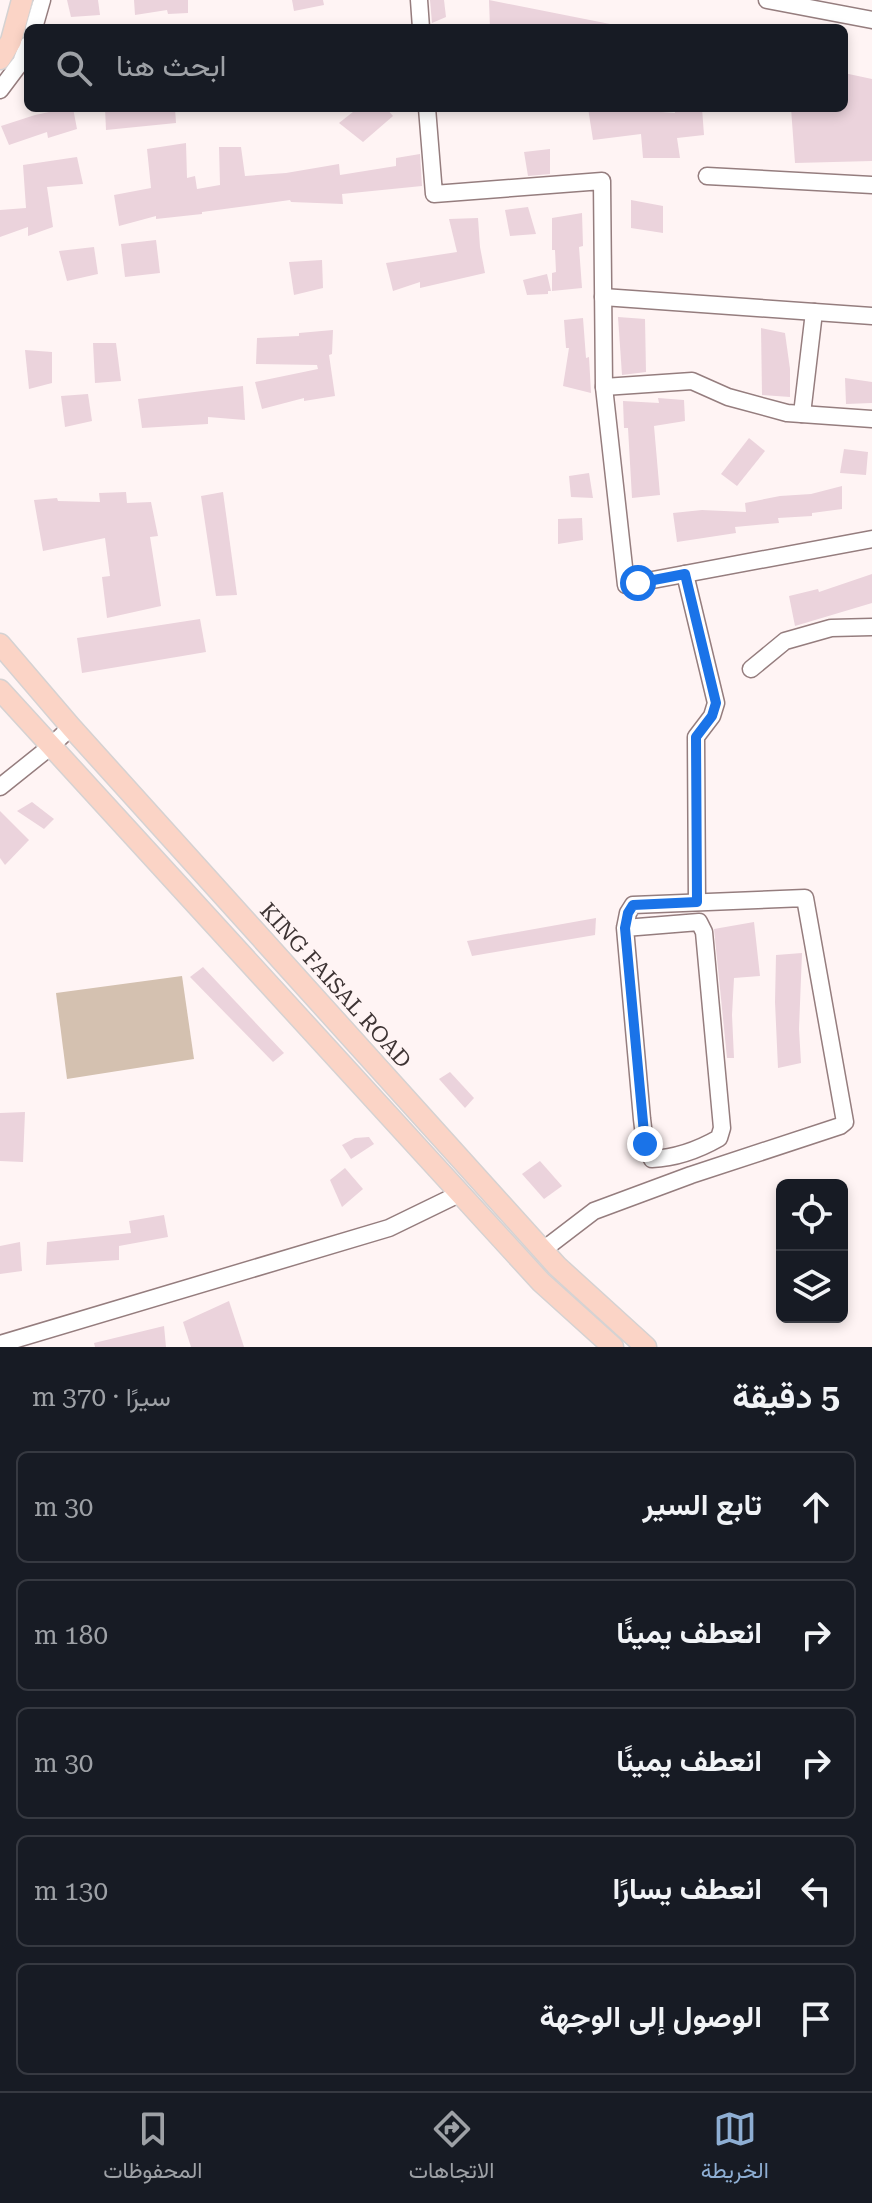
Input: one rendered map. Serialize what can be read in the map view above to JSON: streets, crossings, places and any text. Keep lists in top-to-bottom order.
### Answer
{
  "streets": {
    "main road": ["KING FAISAL ROAD"]
  },
  "page": {
    "search": "ابحث هنا",
    "heading": ["5 دقيقة", "سيرًا · 370 m"],
    "list": [
      ["تابع السير", "30 m"],
      ["انعطف يمينًا", "180 m"],
      ["انعطف يمينًا", "30 m"],
      ["انعطف يسارًا", "130 m"],
      "الوصول إلى الوجهة"
    ],
    "nav": ["الخريطة", "الاتجاهات", "المحفوظات"]
  }
}
